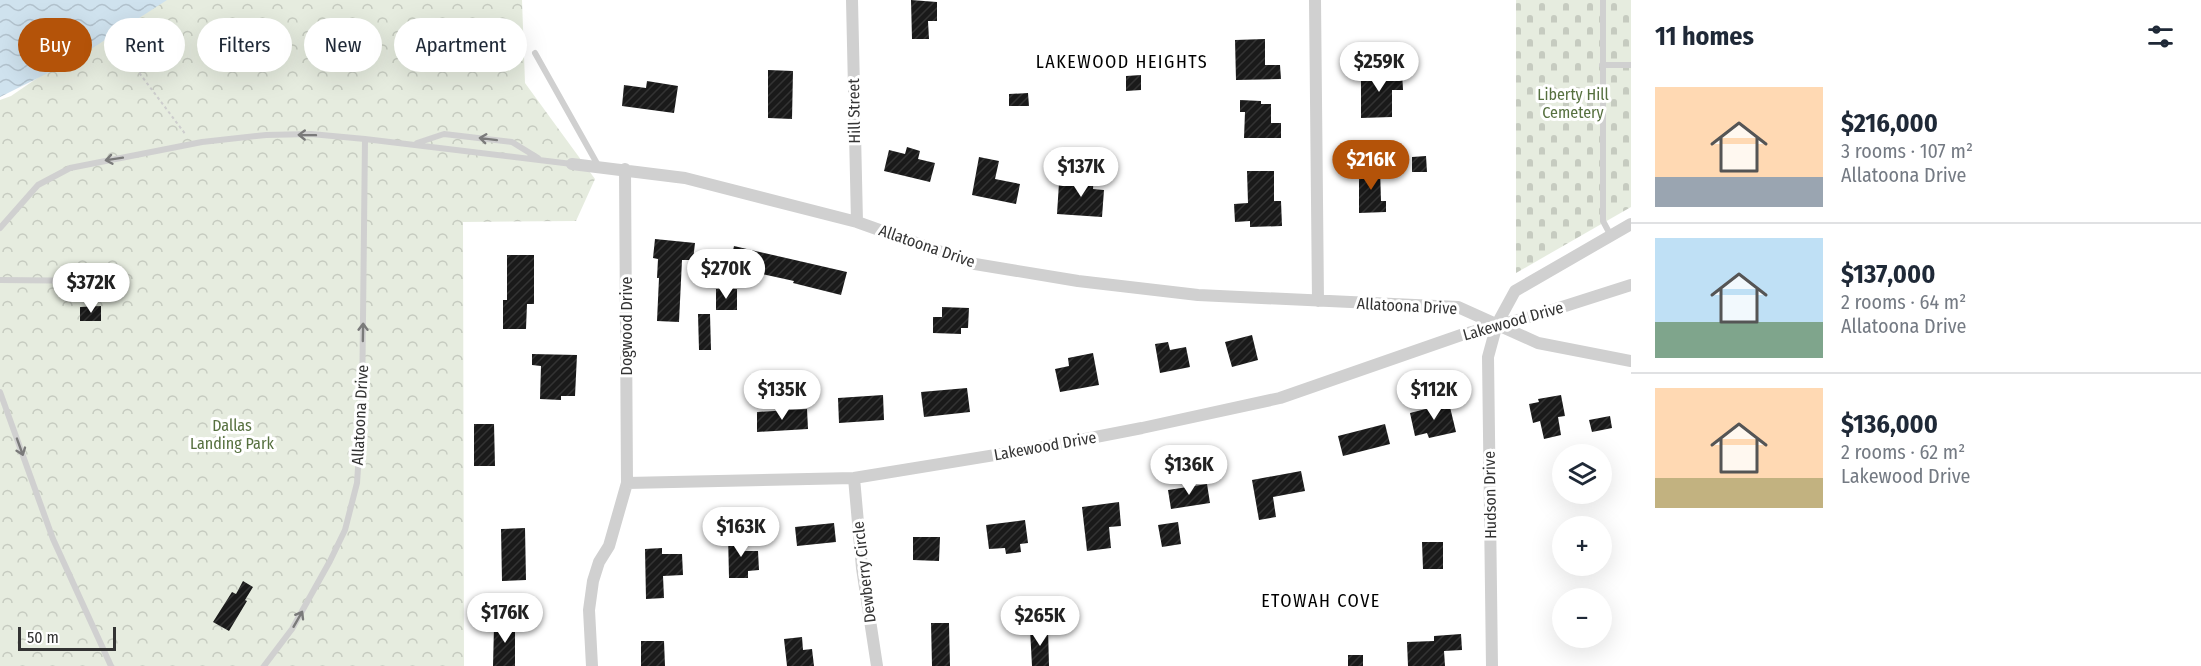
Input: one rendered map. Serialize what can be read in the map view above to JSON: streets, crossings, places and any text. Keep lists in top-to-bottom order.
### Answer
{
  "streets": {
    "street": [
      "Hill Street",
      "Allatoona Drive",
      "Lakewood Drive",
      "Dogwood Drive",
      "Hudson Drive",
      "Dewberry Circle"
    ]
  },
  "crossings": [
    ["Hill Street", "Allatoona Drive"],
    ["Allatoona Drive", "Lakewood Drive"],
    ["Allatoona Drive", "Dogwood Drive"],
    ["Allatoona Drive", "Hudson Drive"],
    ["Lakewood Drive", "Dogwood Drive"],
    ["Lakewood Drive", "Hudson Drive"],
    ["Lakewood Drive", "Dewberry Circle"]
  ],
  "districts": ["LAKEWOOD HEIGHTS", "ETOWAH COVE"],
  "parks": ["Liberty Hill Cemetery", "Dallas Landing Park"],
  "scale_bar": "50 m",
  "page": {
    "heading": "11 homes",
    "chip": [
      "Buy",
      "Rent",
      "Filters",
      "New",
      "Apartment"
    ],
    "price": [
      "$259K",
      "$216K",
      "$137K",
      "$270K",
      "$372K",
      "$135K",
      "$112K",
      "$136K",
      "$163K",
      "$176K",
      "$265K"
    ],
    "list": [
      {
        "name": "$216,000",
        "note": "3 rooms · 107 m² · Allatoona Drive"
      },
      {
        "name": "$137,000",
        "note": "2 rooms · 64 m² · Allatoona Drive"
      },
      {
        "name": "$136,000",
        "note": "2 rooms · 62 m² · Lakewood Drive"
      }
    ],
    "map_buttons": ["+", "−"],
    "scale": "50 m"
  }
}
